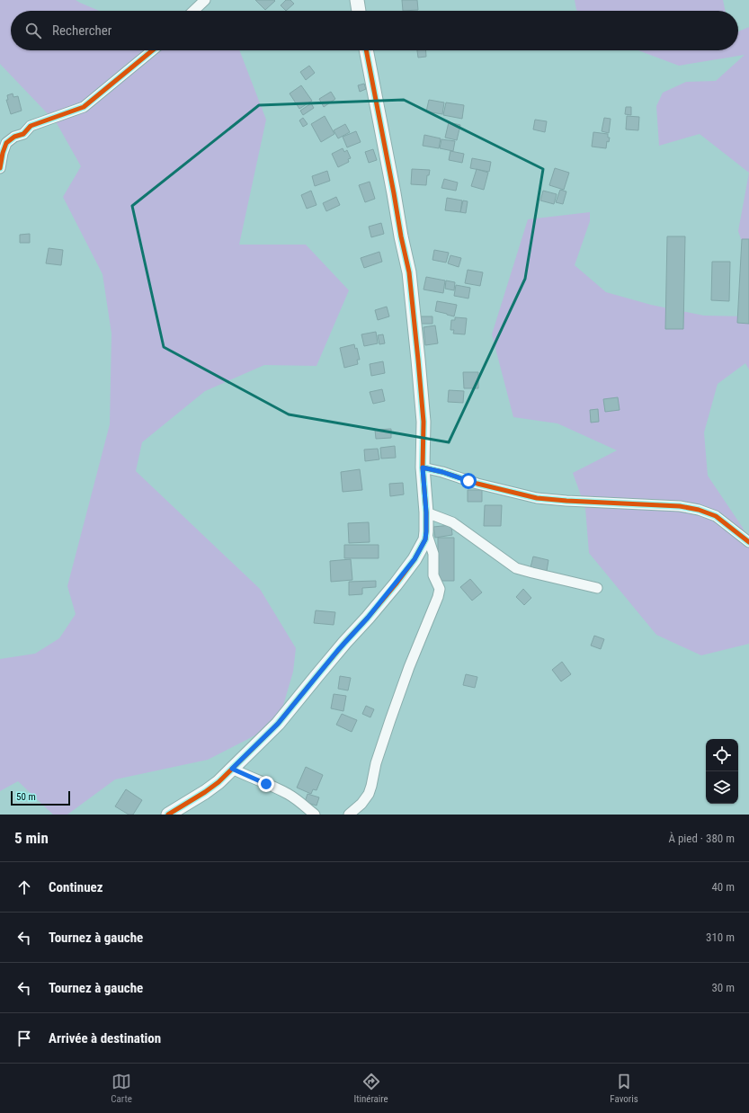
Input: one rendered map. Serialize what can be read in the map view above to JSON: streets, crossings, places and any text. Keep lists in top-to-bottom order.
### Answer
{
  "scale_bar": "50 m",
  "page": {
    "search": "Rechercher",
    "scale": "50 m",
    "heading": ["5 min", "À pied · 380 m"],
    "list": [
      ["Continuez", "40 m"],
      ["Tournez à gauche", "310 m"],
      ["Tournez à gauche", "30 m"],
      "Arrivée à destination"
    ],
    "nav": ["Carte", "Itinéraire", "Favoris"]
  }
}
